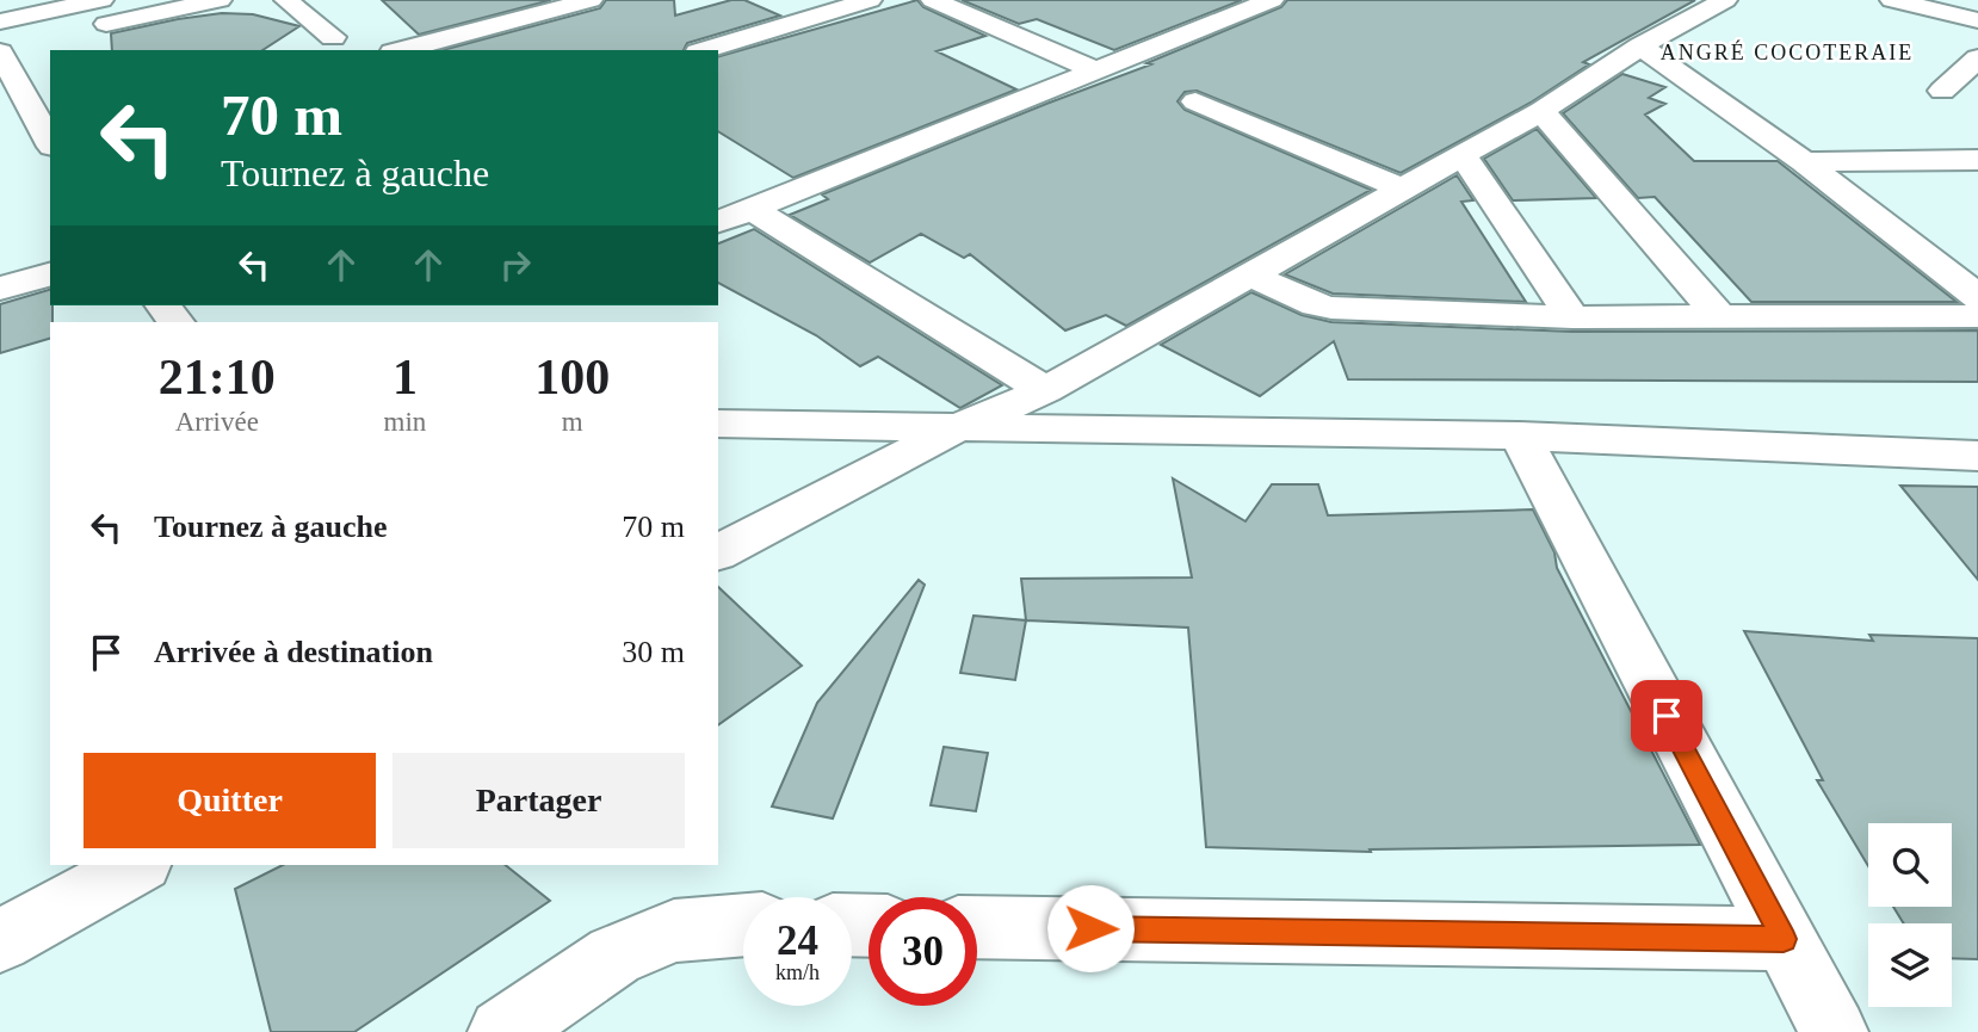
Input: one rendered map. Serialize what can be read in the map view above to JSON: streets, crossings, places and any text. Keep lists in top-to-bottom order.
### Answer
{
  "districts": ["ANGRÉ COCOTERAIE"],
  "page": {
    "turn": ["70 m", "Tournez à gauche"],
    "eta": [
      "21:10",
      "Arrivée",
      "1",
      "min",
      "100",
      "m"
    ],
    "list": [
      {
        "name": "Tournez à gauche",
        "value": "70 m"
      },
      {
        "name": "Arrivée à destination",
        "value": "30 m"
      }
    ],
    "buttons": ["Quitter", "Partager"],
    "speed": "24 km/h",
    "limit": "30"
  }
}
